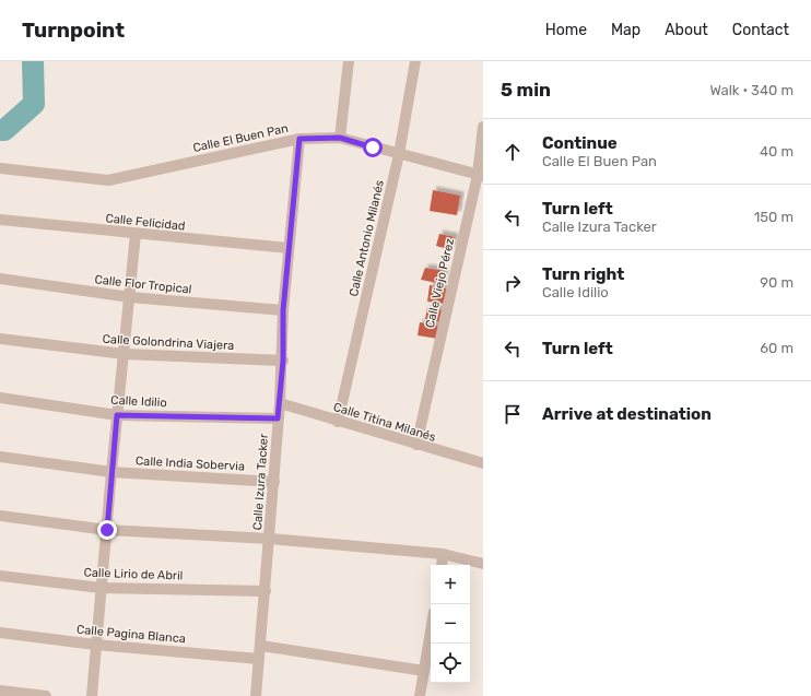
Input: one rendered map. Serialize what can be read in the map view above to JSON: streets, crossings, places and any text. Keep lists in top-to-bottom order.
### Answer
{
  "streets": {
    "street": [
      "Calle El Buen Pan",
      "Calle Felicidad",
      "Calle Antonio Milanés",
      "Calle Viejo Pérez",
      "Calle Flor Tropical",
      "Calle Golondrina Viajera",
      "Calle Idilio",
      "Calle Titina Milanés",
      "Calle India Sobervia",
      "Calle Izura Tacker",
      "Calle Lirio de Abril",
      "Calle Pagina Blanca"
    ]
  },
  "crossings": [
    ["Calle El Buen Pan", "Calle Antonio Milanés"],
    ["Calle El Buen Pan", "Calle Viejo Pérez"],
    ["Calle El Buen Pan", "Calle Izura Tacker"],
    ["Calle Felicidad", "Calle Izura Tacker"],
    ["Calle Antonio Milanés", "Calle Titina Milanés"],
    ["Calle Viejo Pérez", "Calle Titina Milanés"],
    ["Calle Flor Tropical", "Calle Izura Tacker"],
    ["Calle Golondrina Viajera", "Calle Izura Tacker"],
    ["Calle Idilio", "Calle Izura Tacker"],
    ["Calle Titina Milanés", "Calle Izura Tacker"],
    ["Calle India Sobervia", "Calle Izura Tacker"],
    ["Calle Izura Tacker", "Calle Lirio de Abril"],
    ["Calle Izura Tacker", "Calle Pagina Blanca"]
  ],
  "page": {
    "header": "Turnpoint",
    "nav": [
      "Home",
      "Map",
      "About",
      "Contact"
    ],
    "heading": ["5 min", "Walk · 340 m"],
    "list": [
      ["Continue", "Calle El Buen Pan", "40 m"],
      ["Turn left", "Calle Izura Tacker", "150 m"],
      ["Turn right", "Calle Idilio", "90 m"],
      ["Turn left", "60 m"],
      "Arrive at destination"
    ],
    "map_buttons": ["+", "−"]
  }
}
